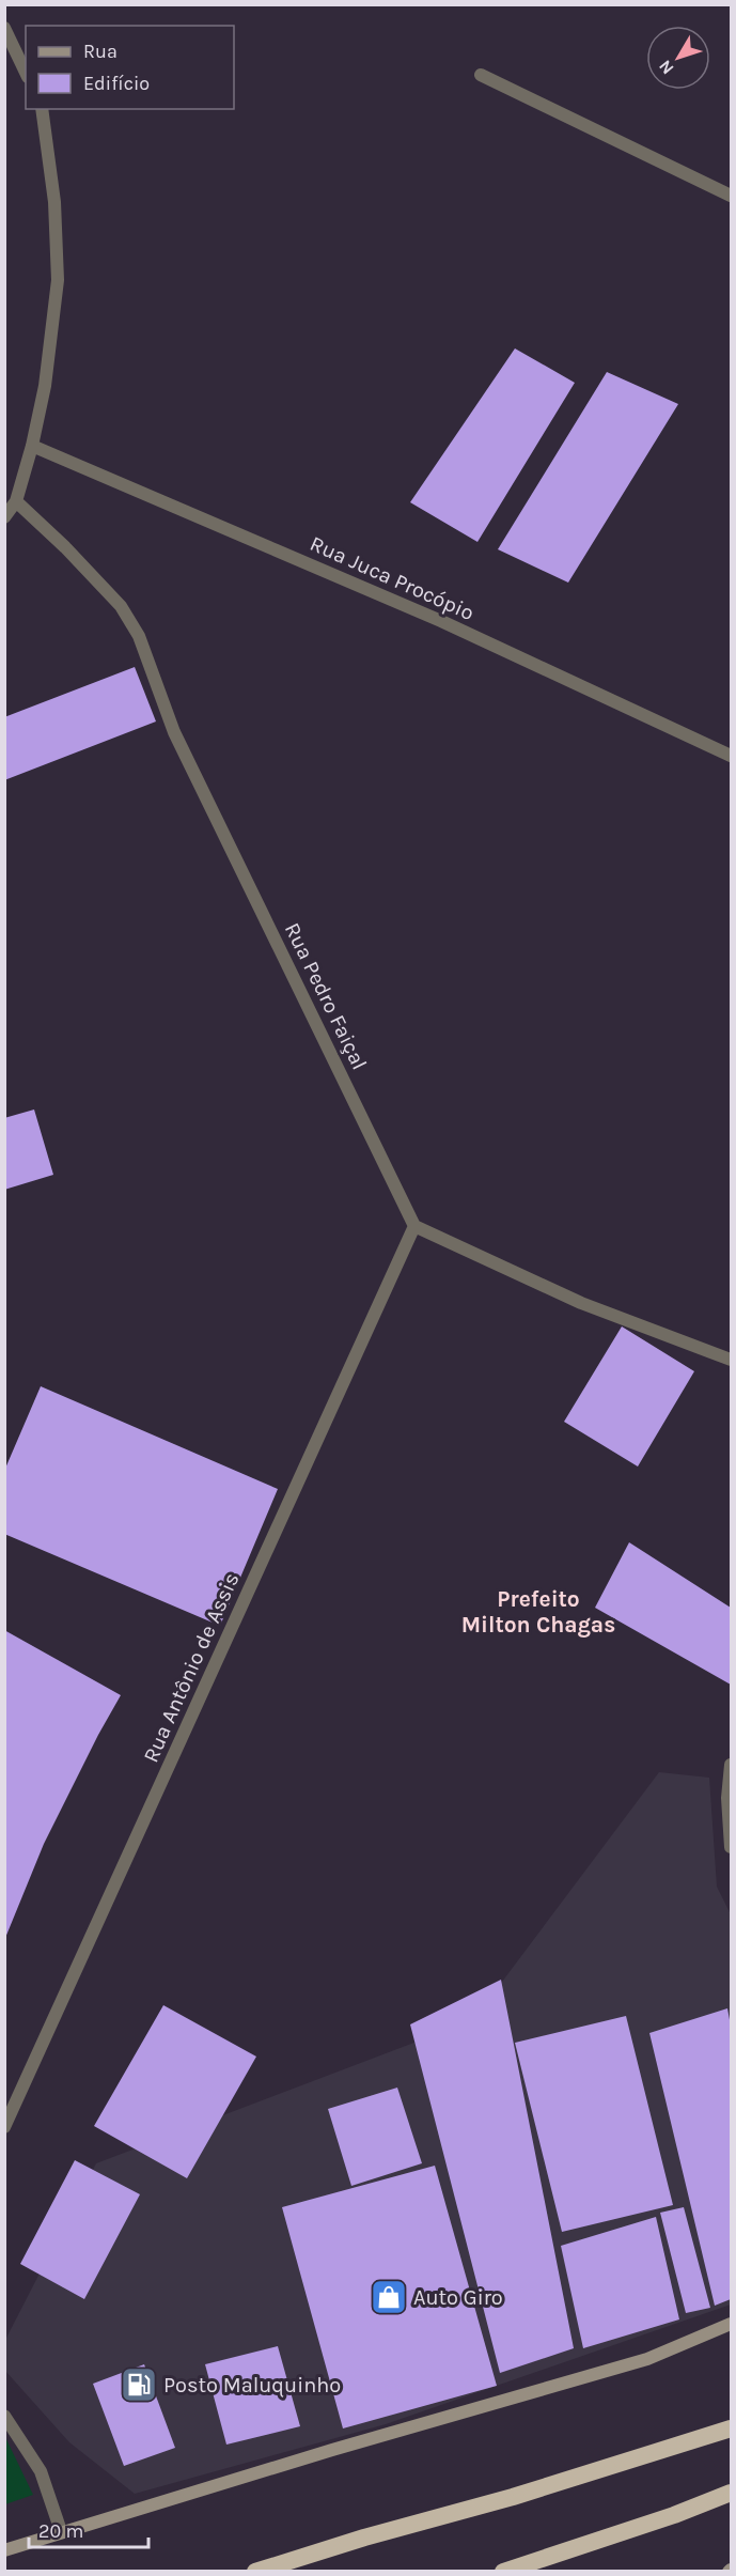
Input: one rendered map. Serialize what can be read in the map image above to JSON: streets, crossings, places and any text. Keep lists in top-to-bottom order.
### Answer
{
  "streets": {
    "street": ["Rua Juca Procópio", "Rua Pedro Faiçal", "Rua Antônio de Assis"]
  },
  "crossings": [
    ["Rua Pedro Faiçal", "Rua Antônio de Assis"]
  ],
  "districts": ["Prefeito Milton Chagas"],
  "places": {
    "shop": ["Auto Giro"],
    "fuel station": ["Posto Maluquinho"]
  },
  "legend": ["Rua", "Edifício"],
  "scale_bar": "20 m",
  "north": "bottom left"
}
